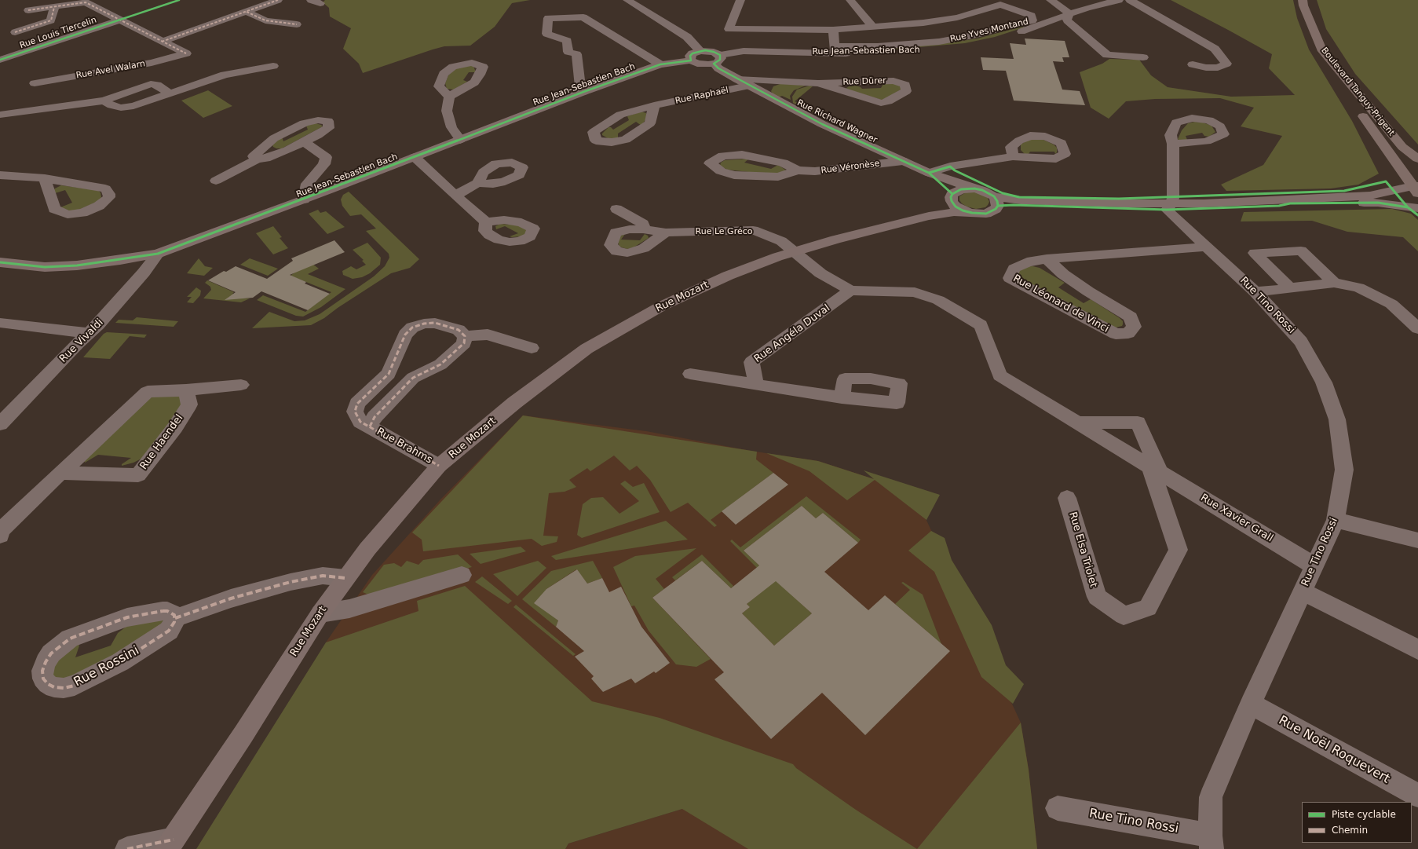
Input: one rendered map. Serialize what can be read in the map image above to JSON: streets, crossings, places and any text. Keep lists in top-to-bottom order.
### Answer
{
  "streets": {
    "main road": ["Boulevard Tanguy-Prigent"],
    "street": [
      "Rue Yves Montand",
      "Rue Louis Tiercelin",
      "Rue Jean-Sebastien Bach",
      "Rue Avel Walarn",
      "Rue Dürer",
      "Rue Raphaël",
      "Rue Richard Wagner",
      "Rue Véronèse",
      "Rue Le Gréco",
      "Rue Mozart",
      "Rue Léonard de Vinci",
      "Rue Tino Rossi",
      "Rue Angéla Duval",
      "Rue Vivaldi",
      "Rue Haendel",
      "Rue Brahms",
      "Rue Xavier Grall",
      "Rue Elsa Triolet",
      "Rue Rossini",
      "Rue Noël Roquevert"
    ]
  },
  "crossings": [
    ["Rue Yves Montand", "Rue Jean-Sebastien Bach"],
    ["Rue Jean-Sebastien Bach", "Rue Richard Wagner"],
    ["Rue Jean-Sebastien Bach", "Rue Vivaldi"],
    ["Rue Dürer", "Rue Richard Wagner"],
    ["Rue Raphaël", "Rue Richard Wagner"],
    ["Rue Richard Wagner", "Rue Véronèse"],
    ["Rue Richard Wagner", "Rue Mozart"],
    ["Rue Le Gréco", "Rue Mozart"],
    ["Rue Le Gréco", "Rue Xavier Grall"],
    ["Rue Mozart", "Rue Brahms"],
    ["Rue Mozart", "Rue Xavier Grall"],
    ["Rue Léonard de Vinci", "Rue Tino Rossi"],
    ["Rue Tino Rossi", "Rue Xavier Grall"],
    ["Rue Tino Rossi", "Rue Noël Roquevert"],
    ["Rue Angéla Duval", "Rue Xavier Grall"],
    ["Rue Xavier Grall", "Rue Elsa Triolet"]
  ],
  "legend": ["Piste cyclable", "Chemin"]
}
